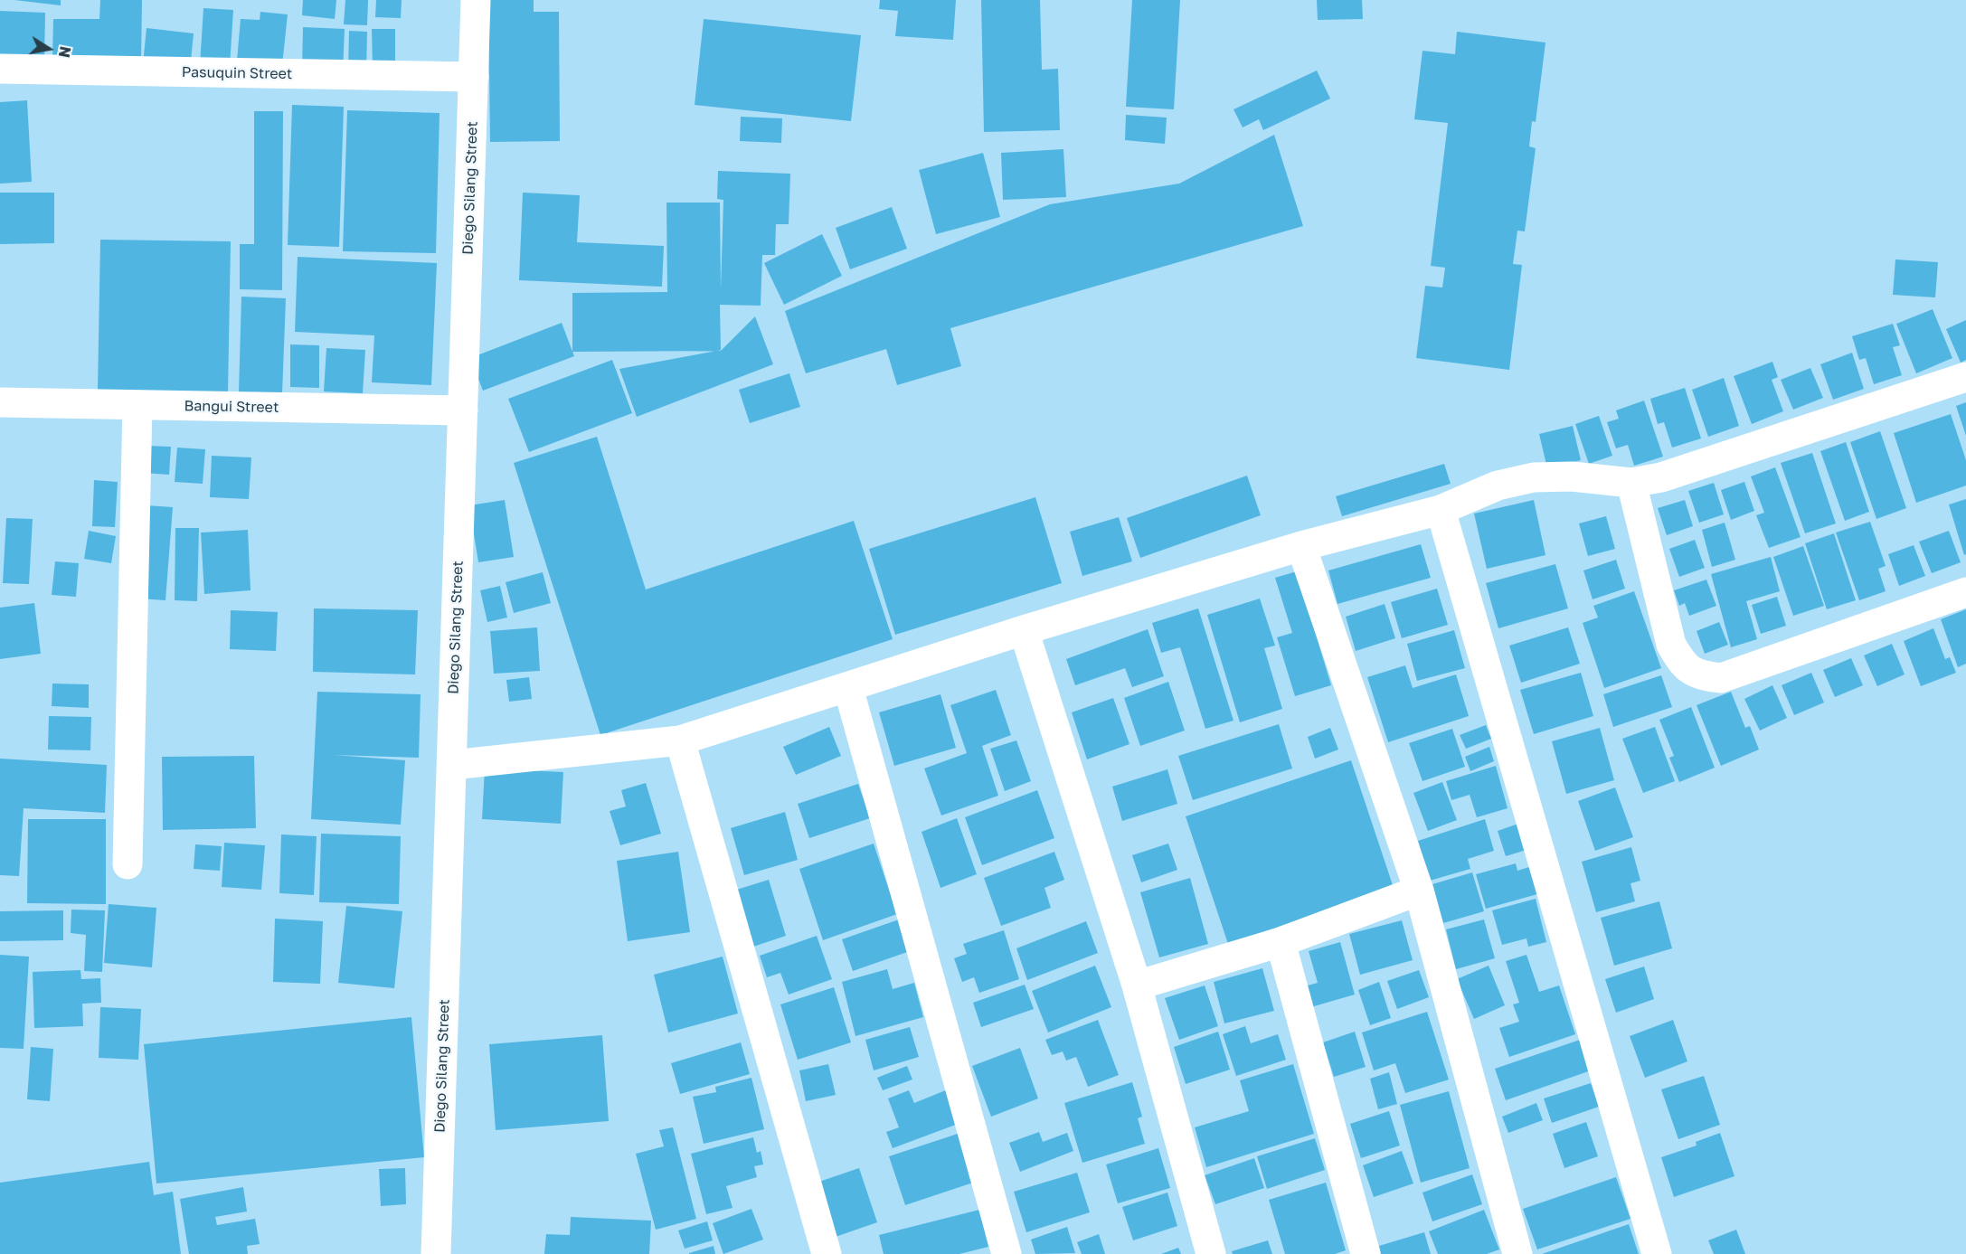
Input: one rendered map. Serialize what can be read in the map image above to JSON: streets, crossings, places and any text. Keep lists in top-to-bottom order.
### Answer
{
  "streets": {
    "street": ["Pasuquin Street", "Diego Silang Street", "Bangui Street"]
  },
  "crossings": [
    ["Pasuquin Street", "Diego Silang Street"],
    ["Diego Silang Street", "Bangui Street"]
  ],
  "north": "right"
}
